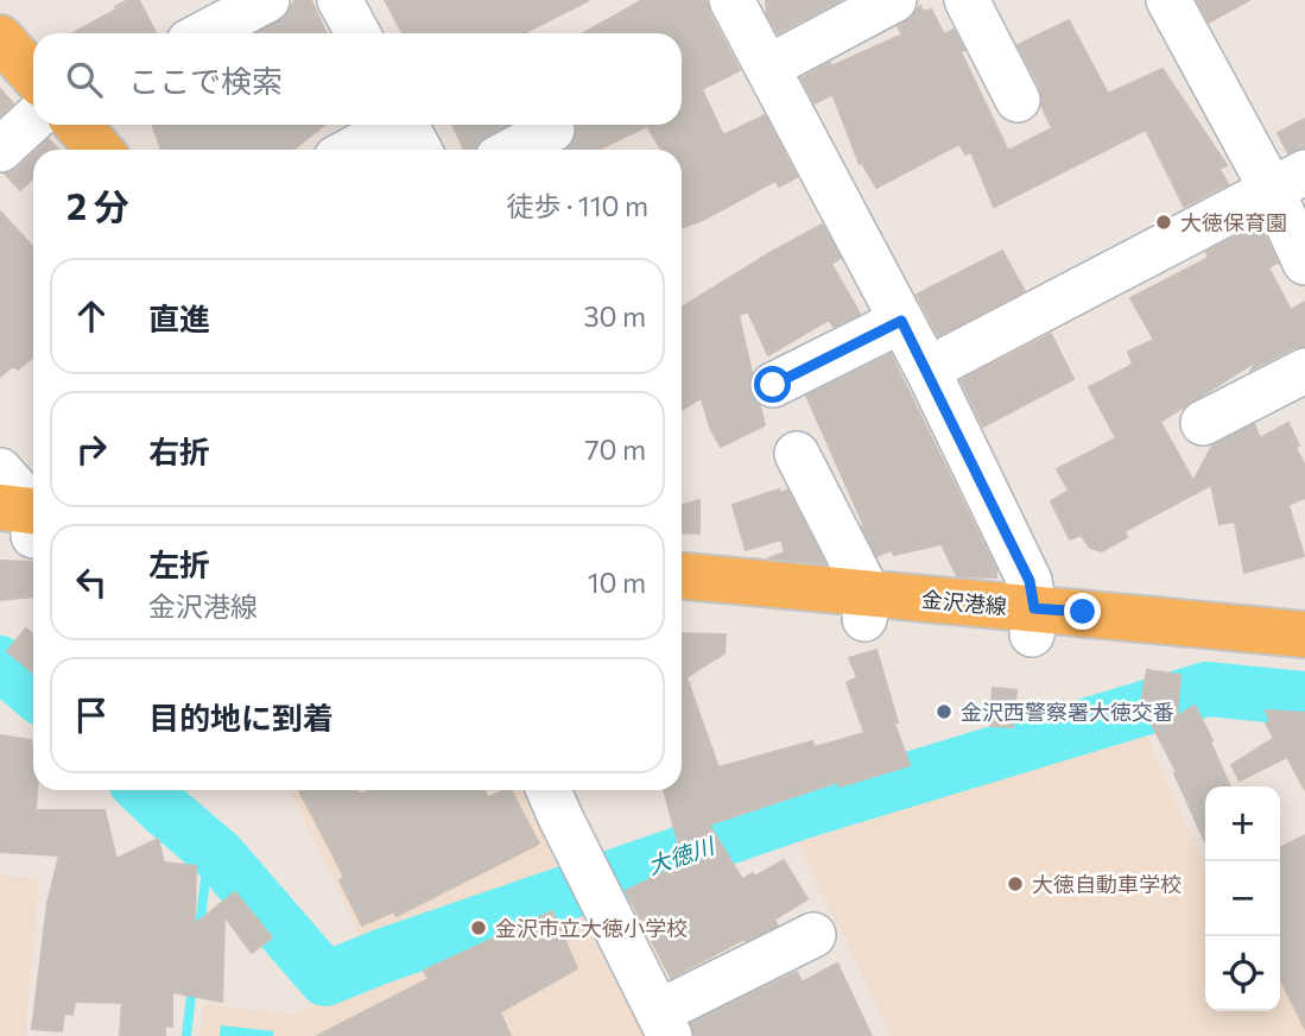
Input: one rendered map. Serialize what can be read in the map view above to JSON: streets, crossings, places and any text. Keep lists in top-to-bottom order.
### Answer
{
  "streets": {
    "main road": ["金沢港線"]
  },
  "water": ["大徳川"],
  "places": [
    "大徳保育園",
    "金沢西警察署大徳交番",
    "大徳自動車学校",
    "金沢市立大徳小学校"
  ],
  "page": {
    "search": "ここで検索",
    "heading": ["2 分", "徒歩 · 110 m"],
    "list": [
      ["直進", "30 m"],
      ["右折", "70 m"],
      ["左折", "金沢港線", "10 m"],
      "目的地に到着"
    ],
    "map_buttons": ["+", "−"]
  }
}
